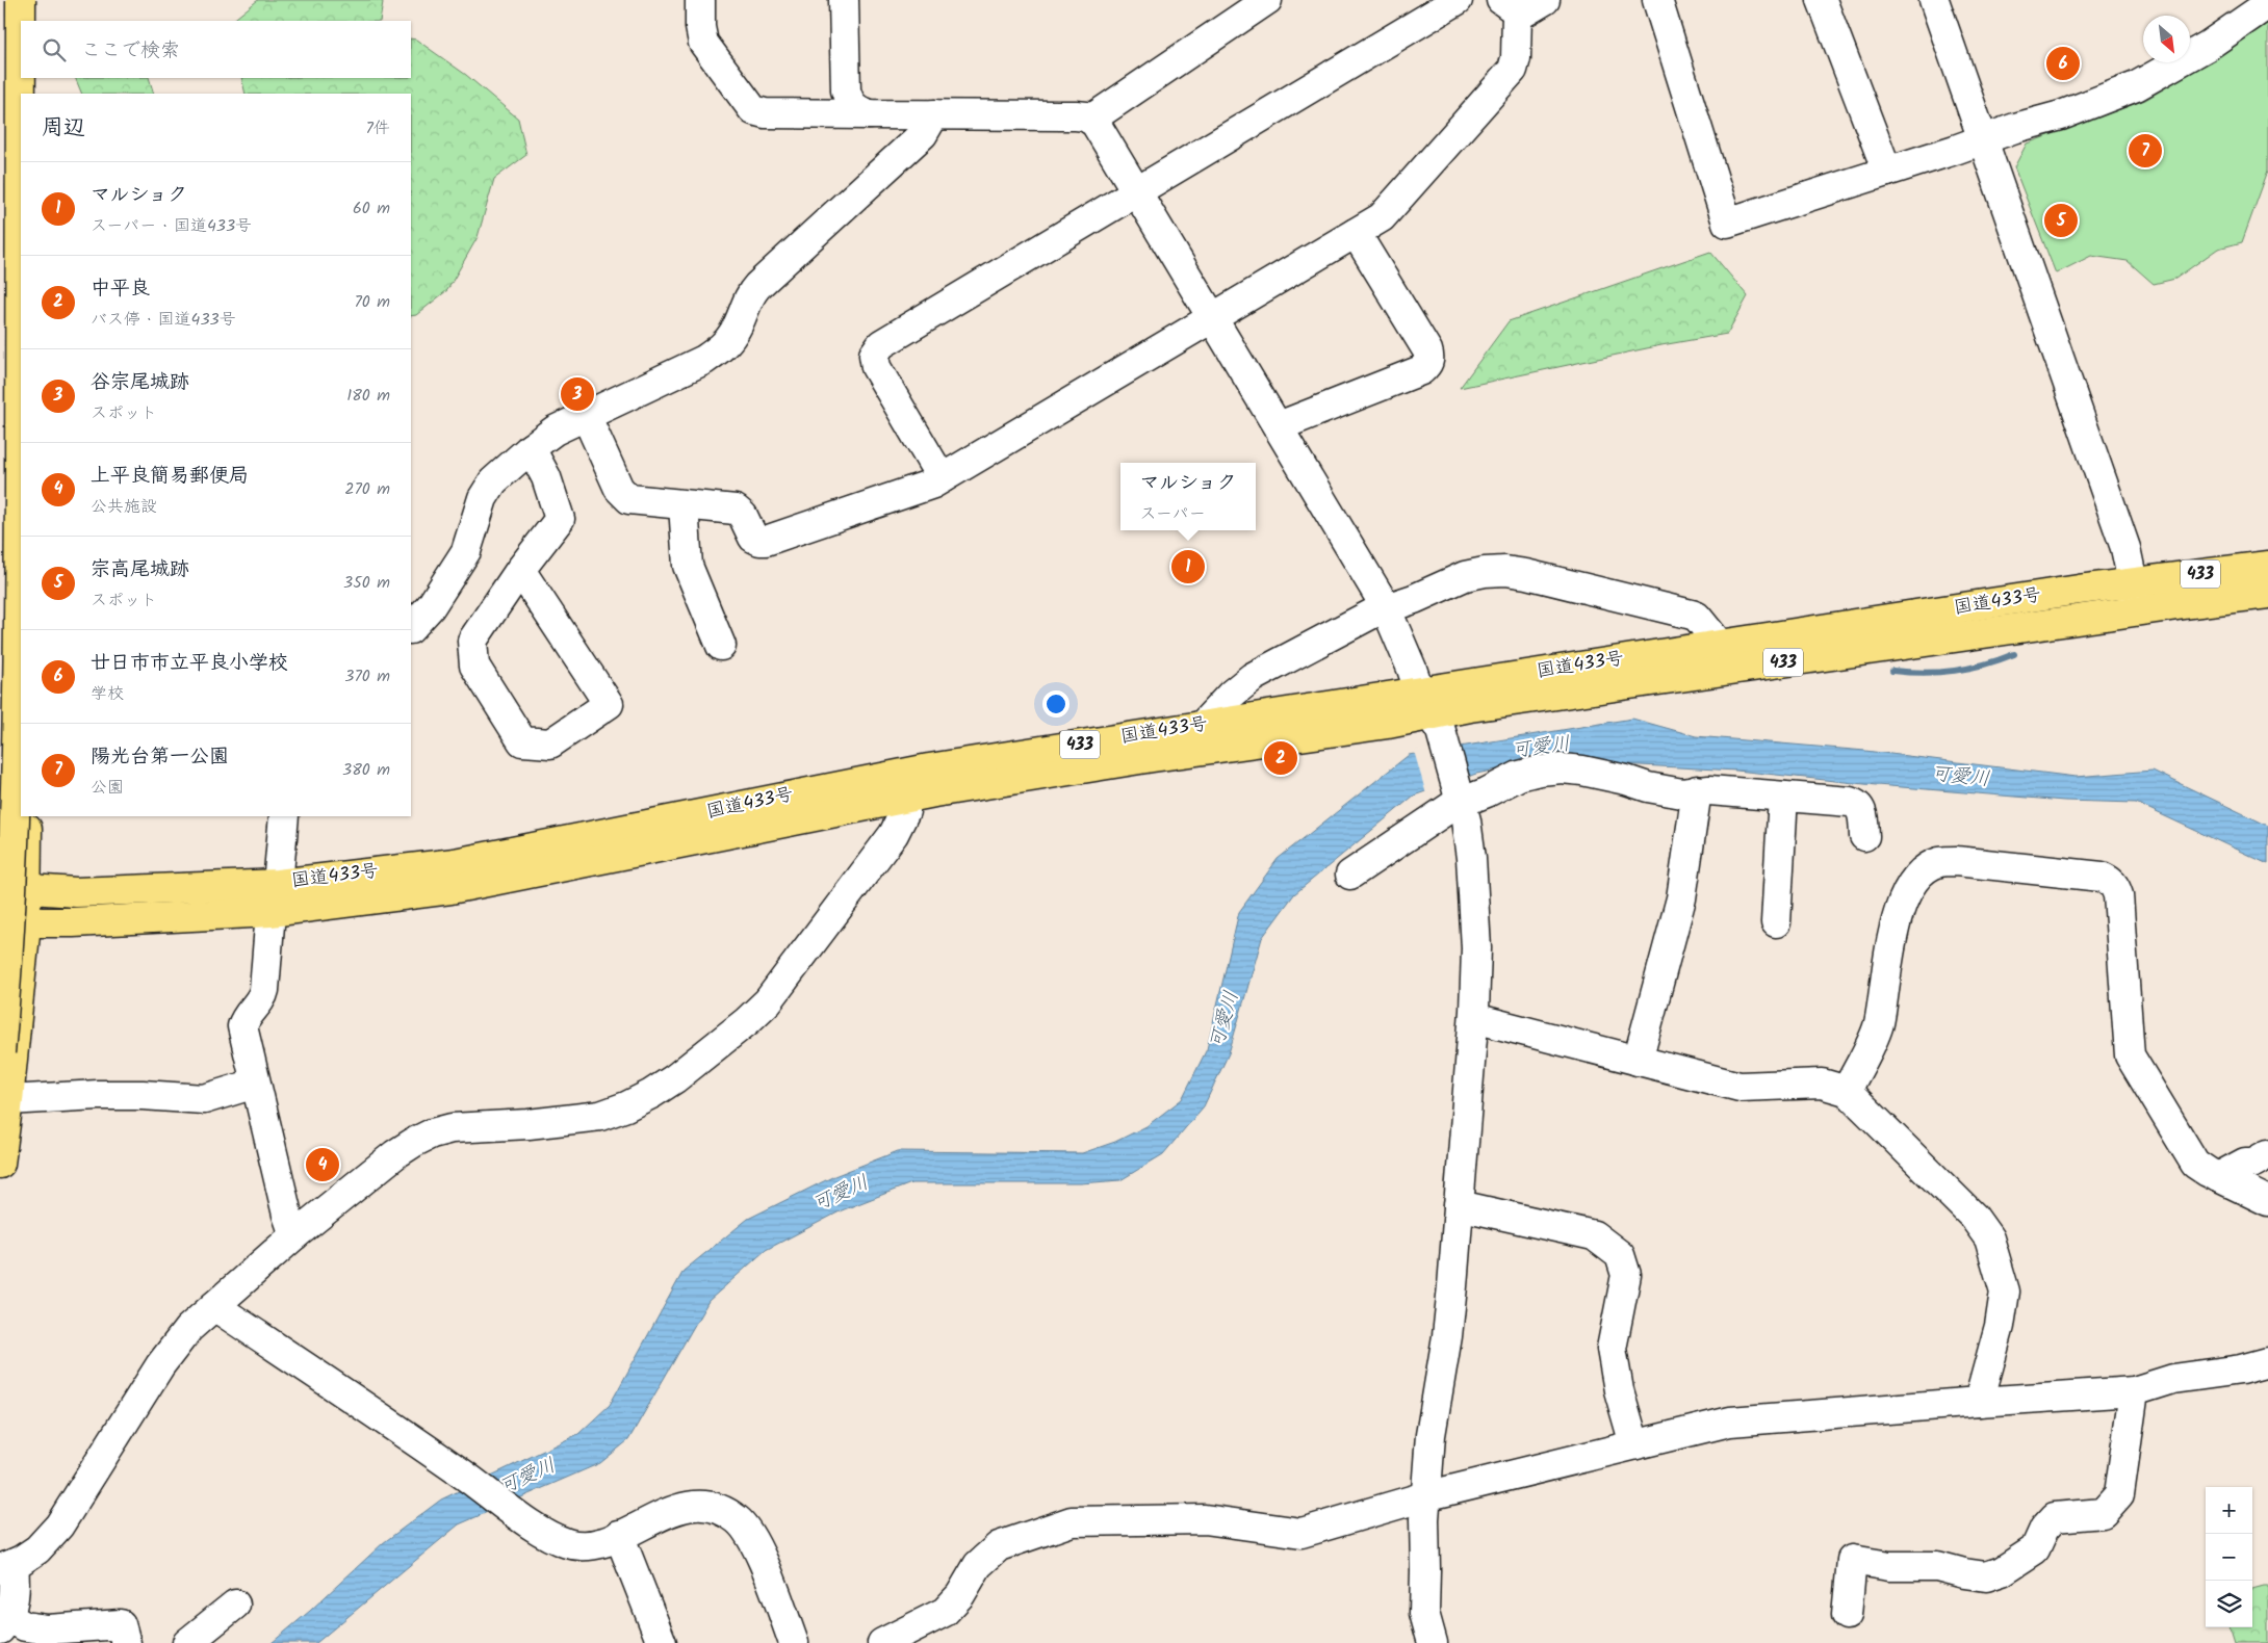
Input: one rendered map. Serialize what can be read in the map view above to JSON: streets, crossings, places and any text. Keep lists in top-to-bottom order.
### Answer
{
  "streets": {
    "highway": ["433", "国道433号"]
  },
  "water": ["可愛川"],
  "north": "bottom right",
  "page": {
    "search": "ここで検索",
    "pins": [
      "6",
      "7",
      "5",
      "3",
      "1",
      "2",
      "4"
    ],
    "heading": ["周辺", "7件"],
    "list": [
      {
        "mark": "1",
        "name": "マルショク",
        "note": "スーパー · 国道433号",
        "value": "60 m"
      },
      {
        "mark": "2",
        "name": "中平良",
        "note": "バス停 · 国道433号",
        "value": "70 m"
      },
      {
        "mark": "3",
        "name": "谷宗尾城跡",
        "note": "スポット",
        "value": "180 m"
      },
      {
        "mark": "4",
        "name": "上平良簡易郵便局",
        "note": "公共施設",
        "value": "270 m"
      },
      {
        "mark": "5",
        "name": "宗高尾城跡",
        "note": "スポット",
        "value": "350 m"
      },
      {
        "mark": "6",
        "name": "廿日市市立平良小学校",
        "note": "学校",
        "value": "370 m"
      },
      {
        "mark": "7",
        "name": "陽光台第一公園",
        "note": "公園",
        "value": "380 m"
      }
    ],
    "popup": ["マルショク", "スーパー"],
    "map_buttons": ["+", "−"]
  }
}
